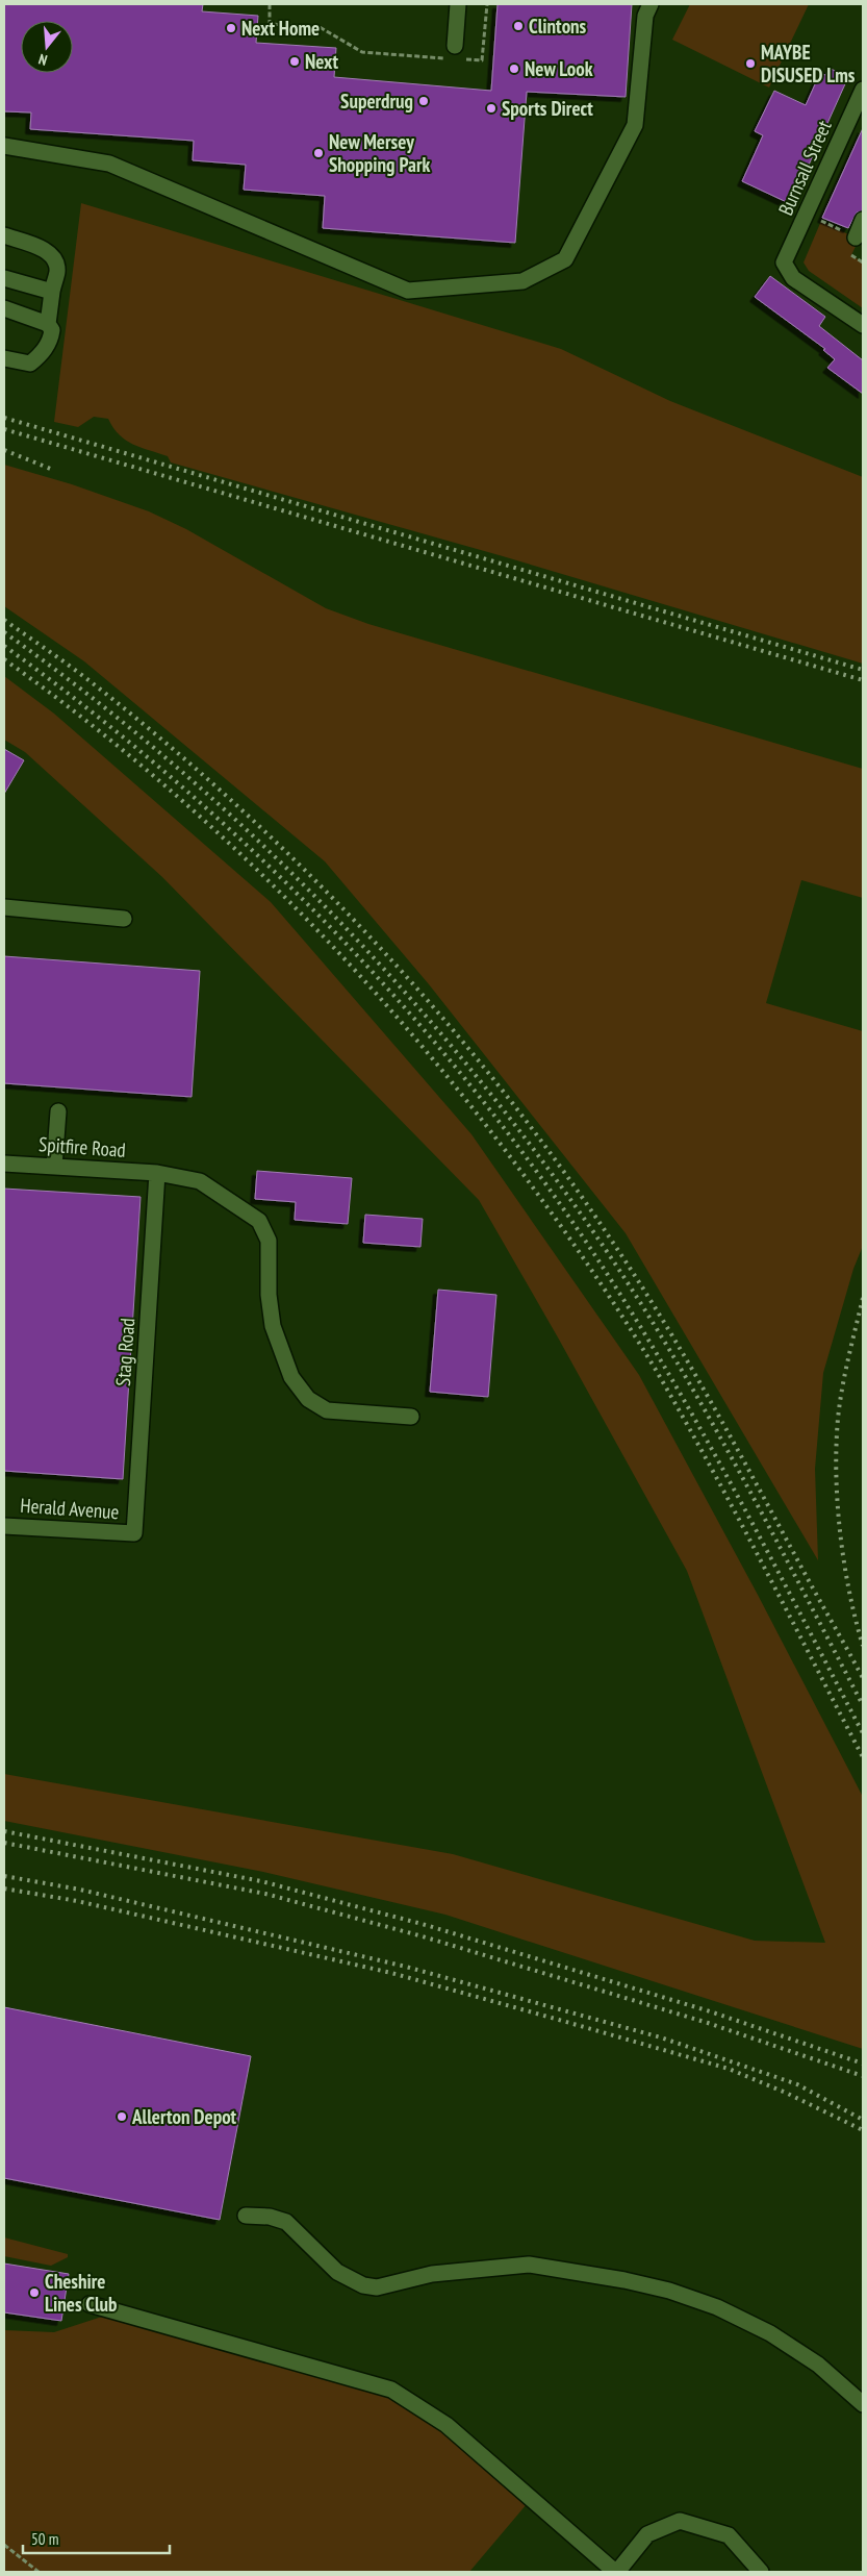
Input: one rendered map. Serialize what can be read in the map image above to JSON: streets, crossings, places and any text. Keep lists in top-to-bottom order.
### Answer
{
  "streets": {
    "street": [
      "Burnsall Street",
      "Spitfire Road",
      "Stag Road",
      "Herald Avenue"
    ]
  },
  "crossings": [
    ["Spitfire Road", "Stag Road"],
    ["Stag Road", "Herald Avenue"]
  ],
  "places": [
    "Clintons",
    "Next Home",
    "Next",
    "MAYBE DISUSED Lms",
    "New Look",
    "Superdrug",
    "Sports Direct",
    "New Mersey Shopping Park",
    "Allerton Depot",
    "Cheshire Lines Club"
  ],
  "scale_bar": "50 m",
  "north": "bottom"
}
